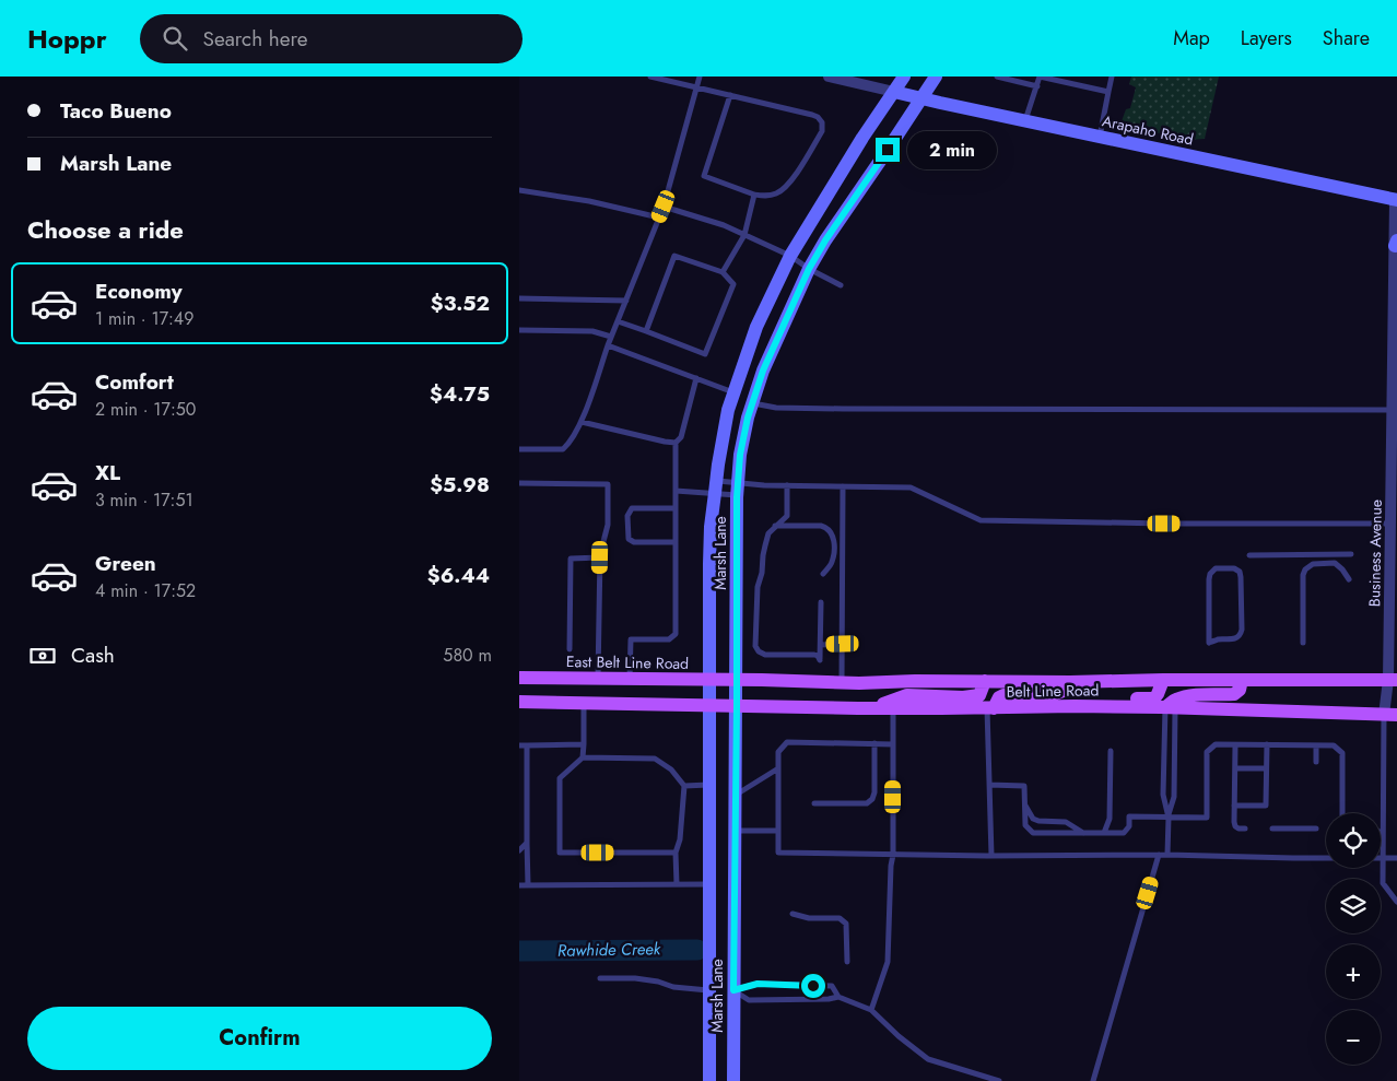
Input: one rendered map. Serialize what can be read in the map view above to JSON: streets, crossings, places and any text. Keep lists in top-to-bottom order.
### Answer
{
  "streets": {
    "main road": [
      "Arapaho Road",
      "Marsh Lane",
      "East Belt Line Road",
      "Belt Line Road"
    ],
    "street": ["Business Avenue"]
  },
  "crossings": [
    ["Arapaho Road", "Marsh Lane"],
    ["Arapaho Road", "Business Avenue"],
    ["Marsh Lane", "East Belt Line Road"],
    ["Marsh Lane", "Belt Line Road"],
    ["Business Avenue", "Belt Line Road"],
    ["East Belt Line Road", "Belt Line Road"]
  ],
  "water": ["Rawhide Creek"],
  "page": {
    "header": "Hoppr",
    "search": "Search here",
    "nav": ["Map", "Layers", "Share"],
    "banner": ["Taco Bueno", "Marsh Lane"],
    "bubble": "2 min",
    "heading": "Choose a ride",
    "list": [
      {
        "name": "Economy",
        "note": "1 min · 17:49",
        "value": "$3.52"
      },
      {
        "name": "Comfort",
        "note": "2 min · 17:50",
        "value": "$4.75"
      },
      {
        "name": "XL",
        "note": "3 min · 17:51",
        "value": "$5.98"
      },
      {
        "name": "Green",
        "note": "4 min · 17:52",
        "value": "$6.44"
      }
    ],
    "pay": ["Cash", "580 m"],
    "map_buttons": ["+", "−"],
    "buttons": "Confirm"
  }
}
